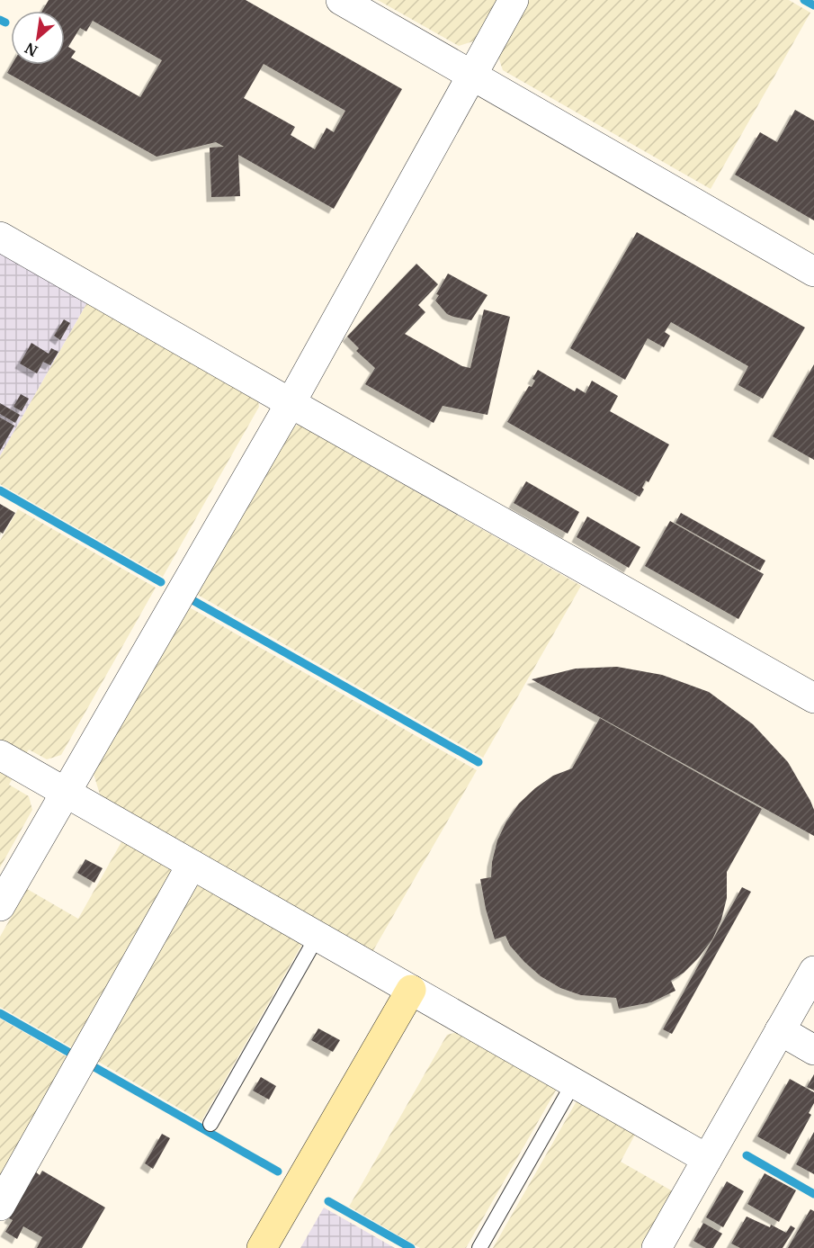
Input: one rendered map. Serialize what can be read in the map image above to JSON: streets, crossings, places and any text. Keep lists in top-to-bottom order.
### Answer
{
  "north": "bottom left"
}
